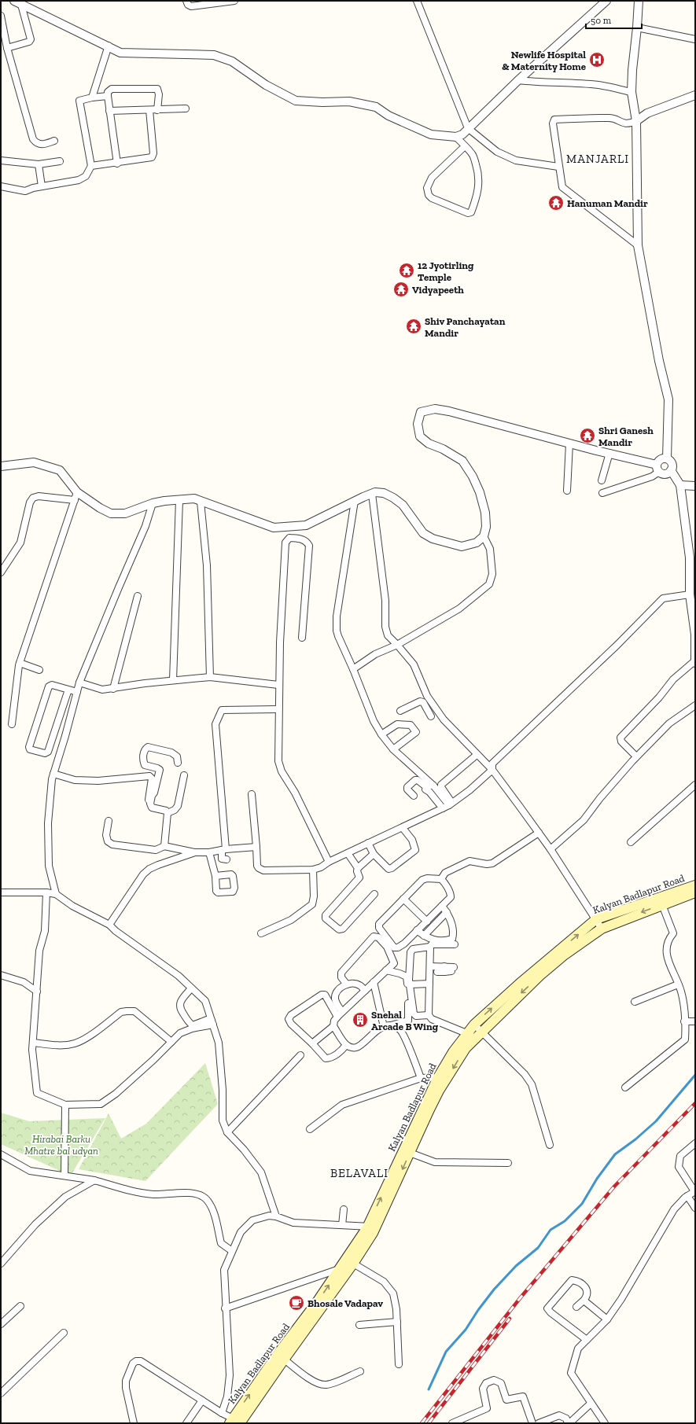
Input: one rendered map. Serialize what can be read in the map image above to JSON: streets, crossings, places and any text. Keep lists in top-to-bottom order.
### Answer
{
  "streets": {
    "main road": ["Kalyan Badlapur Road"]
  },
  "districts": ["MANJARLI", "BELAVALI"],
  "parks": ["Hirabai Barku Mhatre bal udyan"],
  "places": {
    "hospital": ["Newlife Hospital & Maternity Home"],
    "temple": [
      "Hanuman Mandir",
      "12 Jyotirling Temple",
      "Vidyapeeth",
      "Shiv Panchayatan Mandir",
      "Shri Ganesh Mandir"
    ],
    "building": ["Snehal Arcade B Wing"],
    "cafe": ["Bhosale Vadapav"]
  },
  "scale_bar": "50 m"
}
